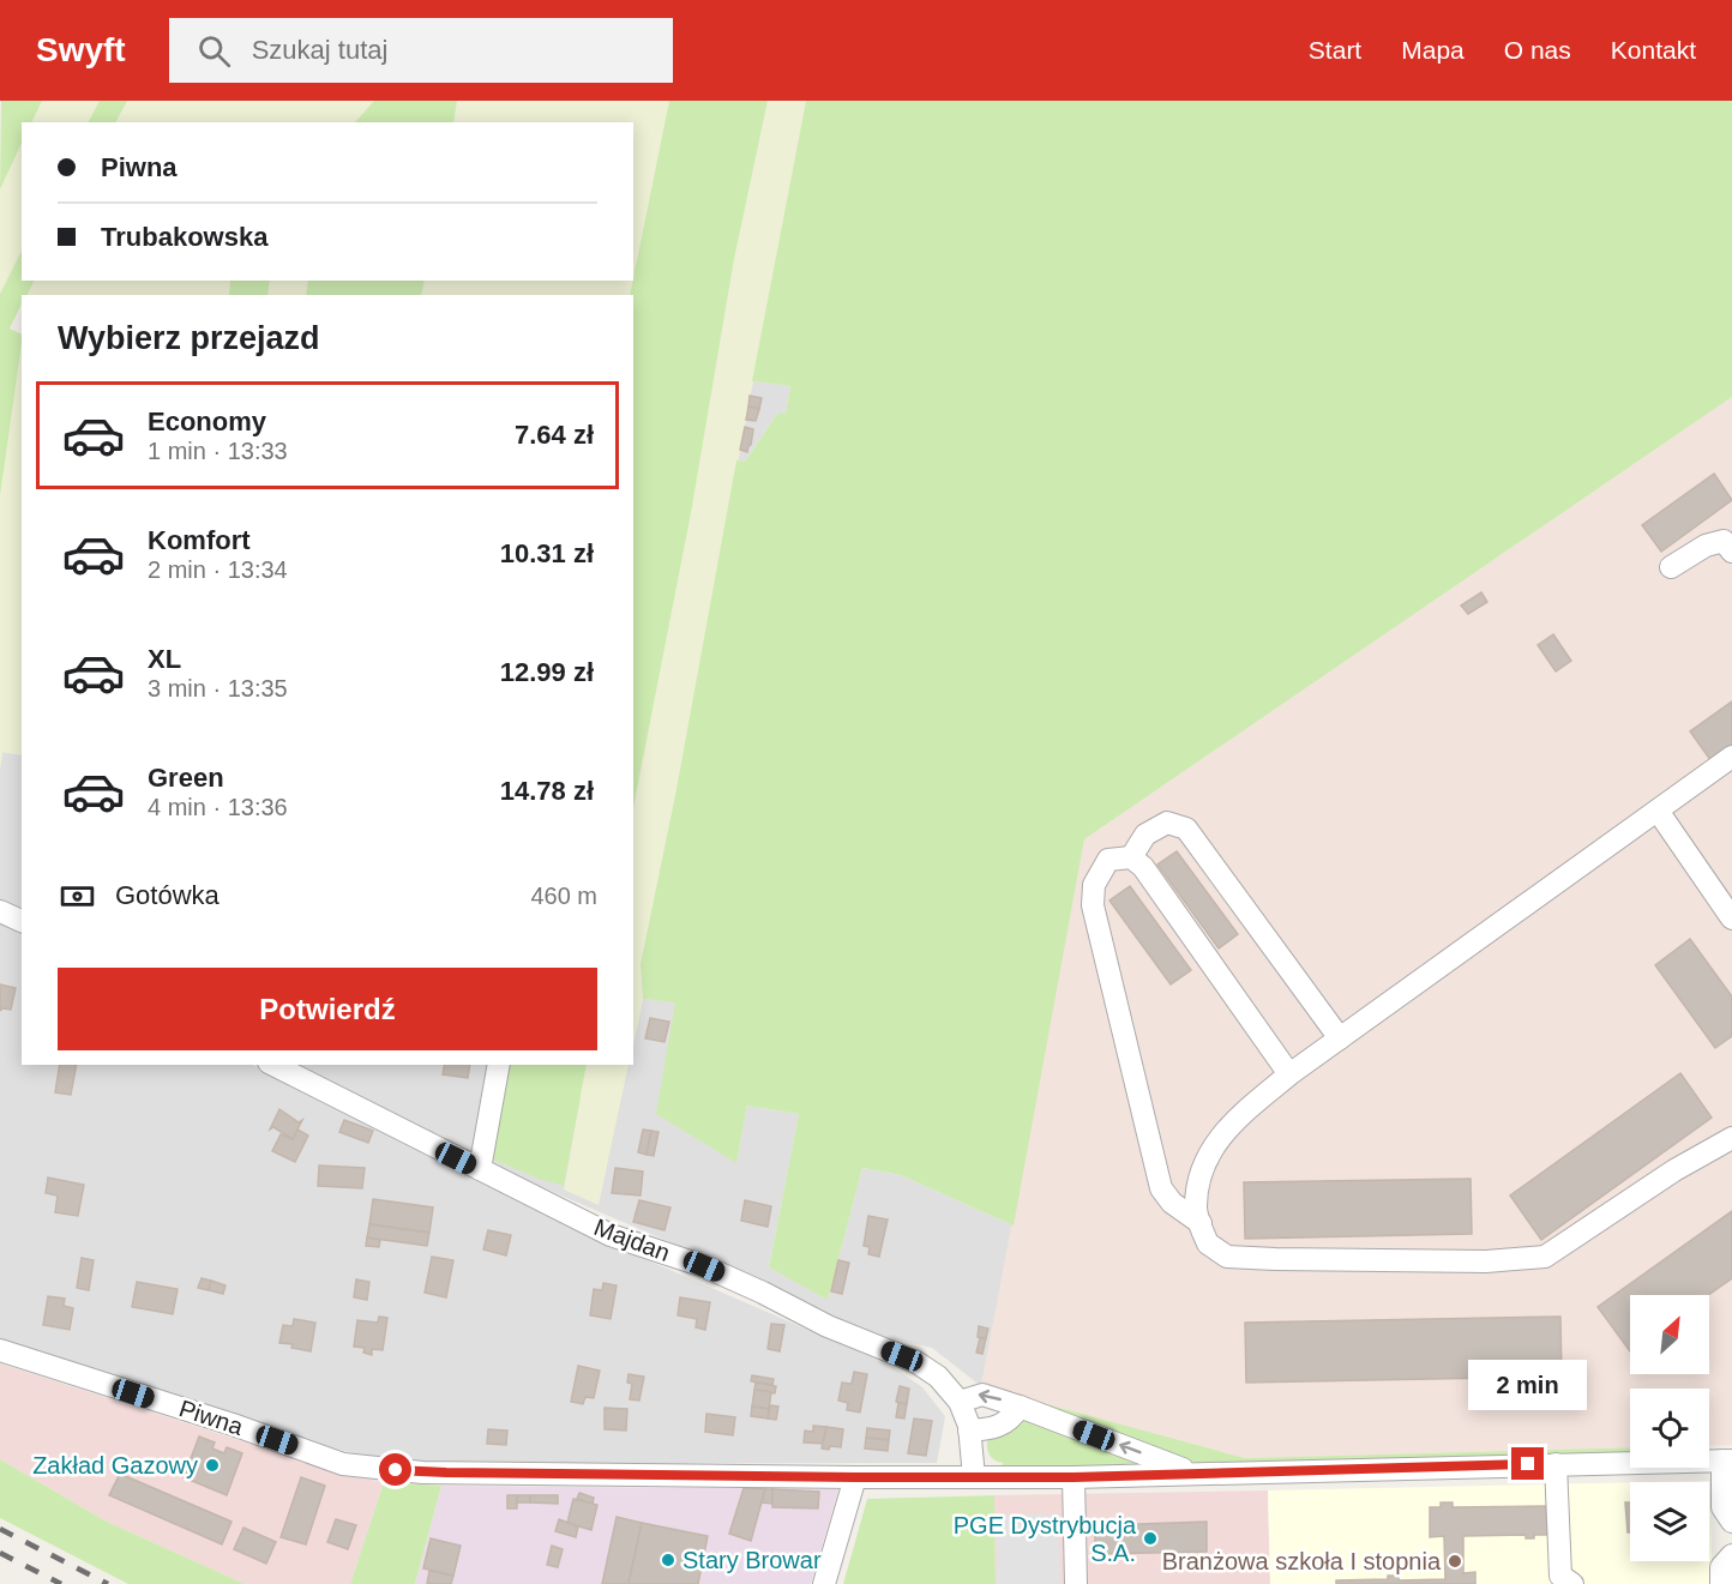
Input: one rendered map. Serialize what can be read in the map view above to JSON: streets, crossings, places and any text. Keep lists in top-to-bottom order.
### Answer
{
  "streets": {
    "street": ["Majdan", "Piwna"]
  },
  "crossings": [
    ["Majdan", "Piwna"]
  ],
  "places": [
    "Zakład Gazowy",
    "PGE Dystrybucja S.A.",
    "Stary Browar",
    "Branżowa szkoła I stopnia"
  ],
  "north": "top right",
  "page": {
    "header": "Swyft",
    "search": "Szukaj tutaj",
    "nav": [
      "Start",
      "Mapa",
      "O nas",
      "Kontakt"
    ],
    "banner": ["Piwna", "Trubakowska"],
    "heading": "Wybierz przejazd",
    "list": [
      {
        "name": "Economy",
        "note": "1 min · 13:33",
        "value": "7.64 zł"
      },
      {
        "name": "Komfort",
        "note": "2 min · 13:34",
        "value": "10.31 zł"
      },
      {
        "name": "XL",
        "note": "3 min · 13:35",
        "value": "12.99 zł"
      },
      {
        "name": "Green",
        "note": "4 min · 13:36",
        "value": "14.78 zł"
      }
    ],
    "pay": ["Gotówka", "460 m"],
    "buttons": "Potwierdź",
    "bubble": "2 min"
  }
}
